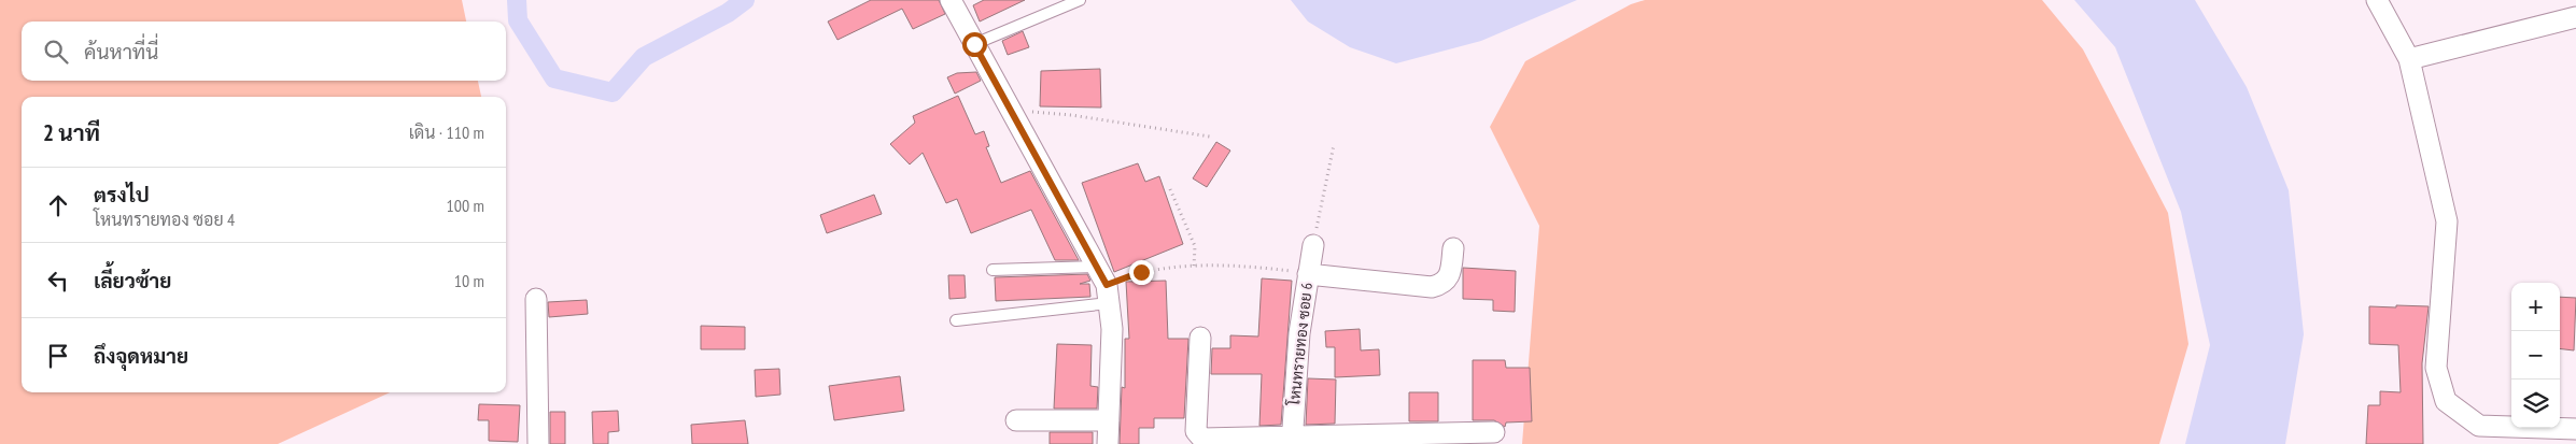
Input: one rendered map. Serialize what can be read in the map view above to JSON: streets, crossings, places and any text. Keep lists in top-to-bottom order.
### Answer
{
  "streets": {
    "street": ["โหนทรายทอง ซอย 6"]
  },
  "page": {
    "search": "ค้นหาที่นี่",
    "heading": ["2 นาที", "เดิน · 110 m"],
    "list": [
      ["ตรงไป", "โหนทรายทอง ซอย 4", "100 m"],
      ["เลี้ยวซ้าย", "10 m"],
      "ถึงจุดหมาย"
    ],
    "map_buttons": ["+", "−"]
  }
}
